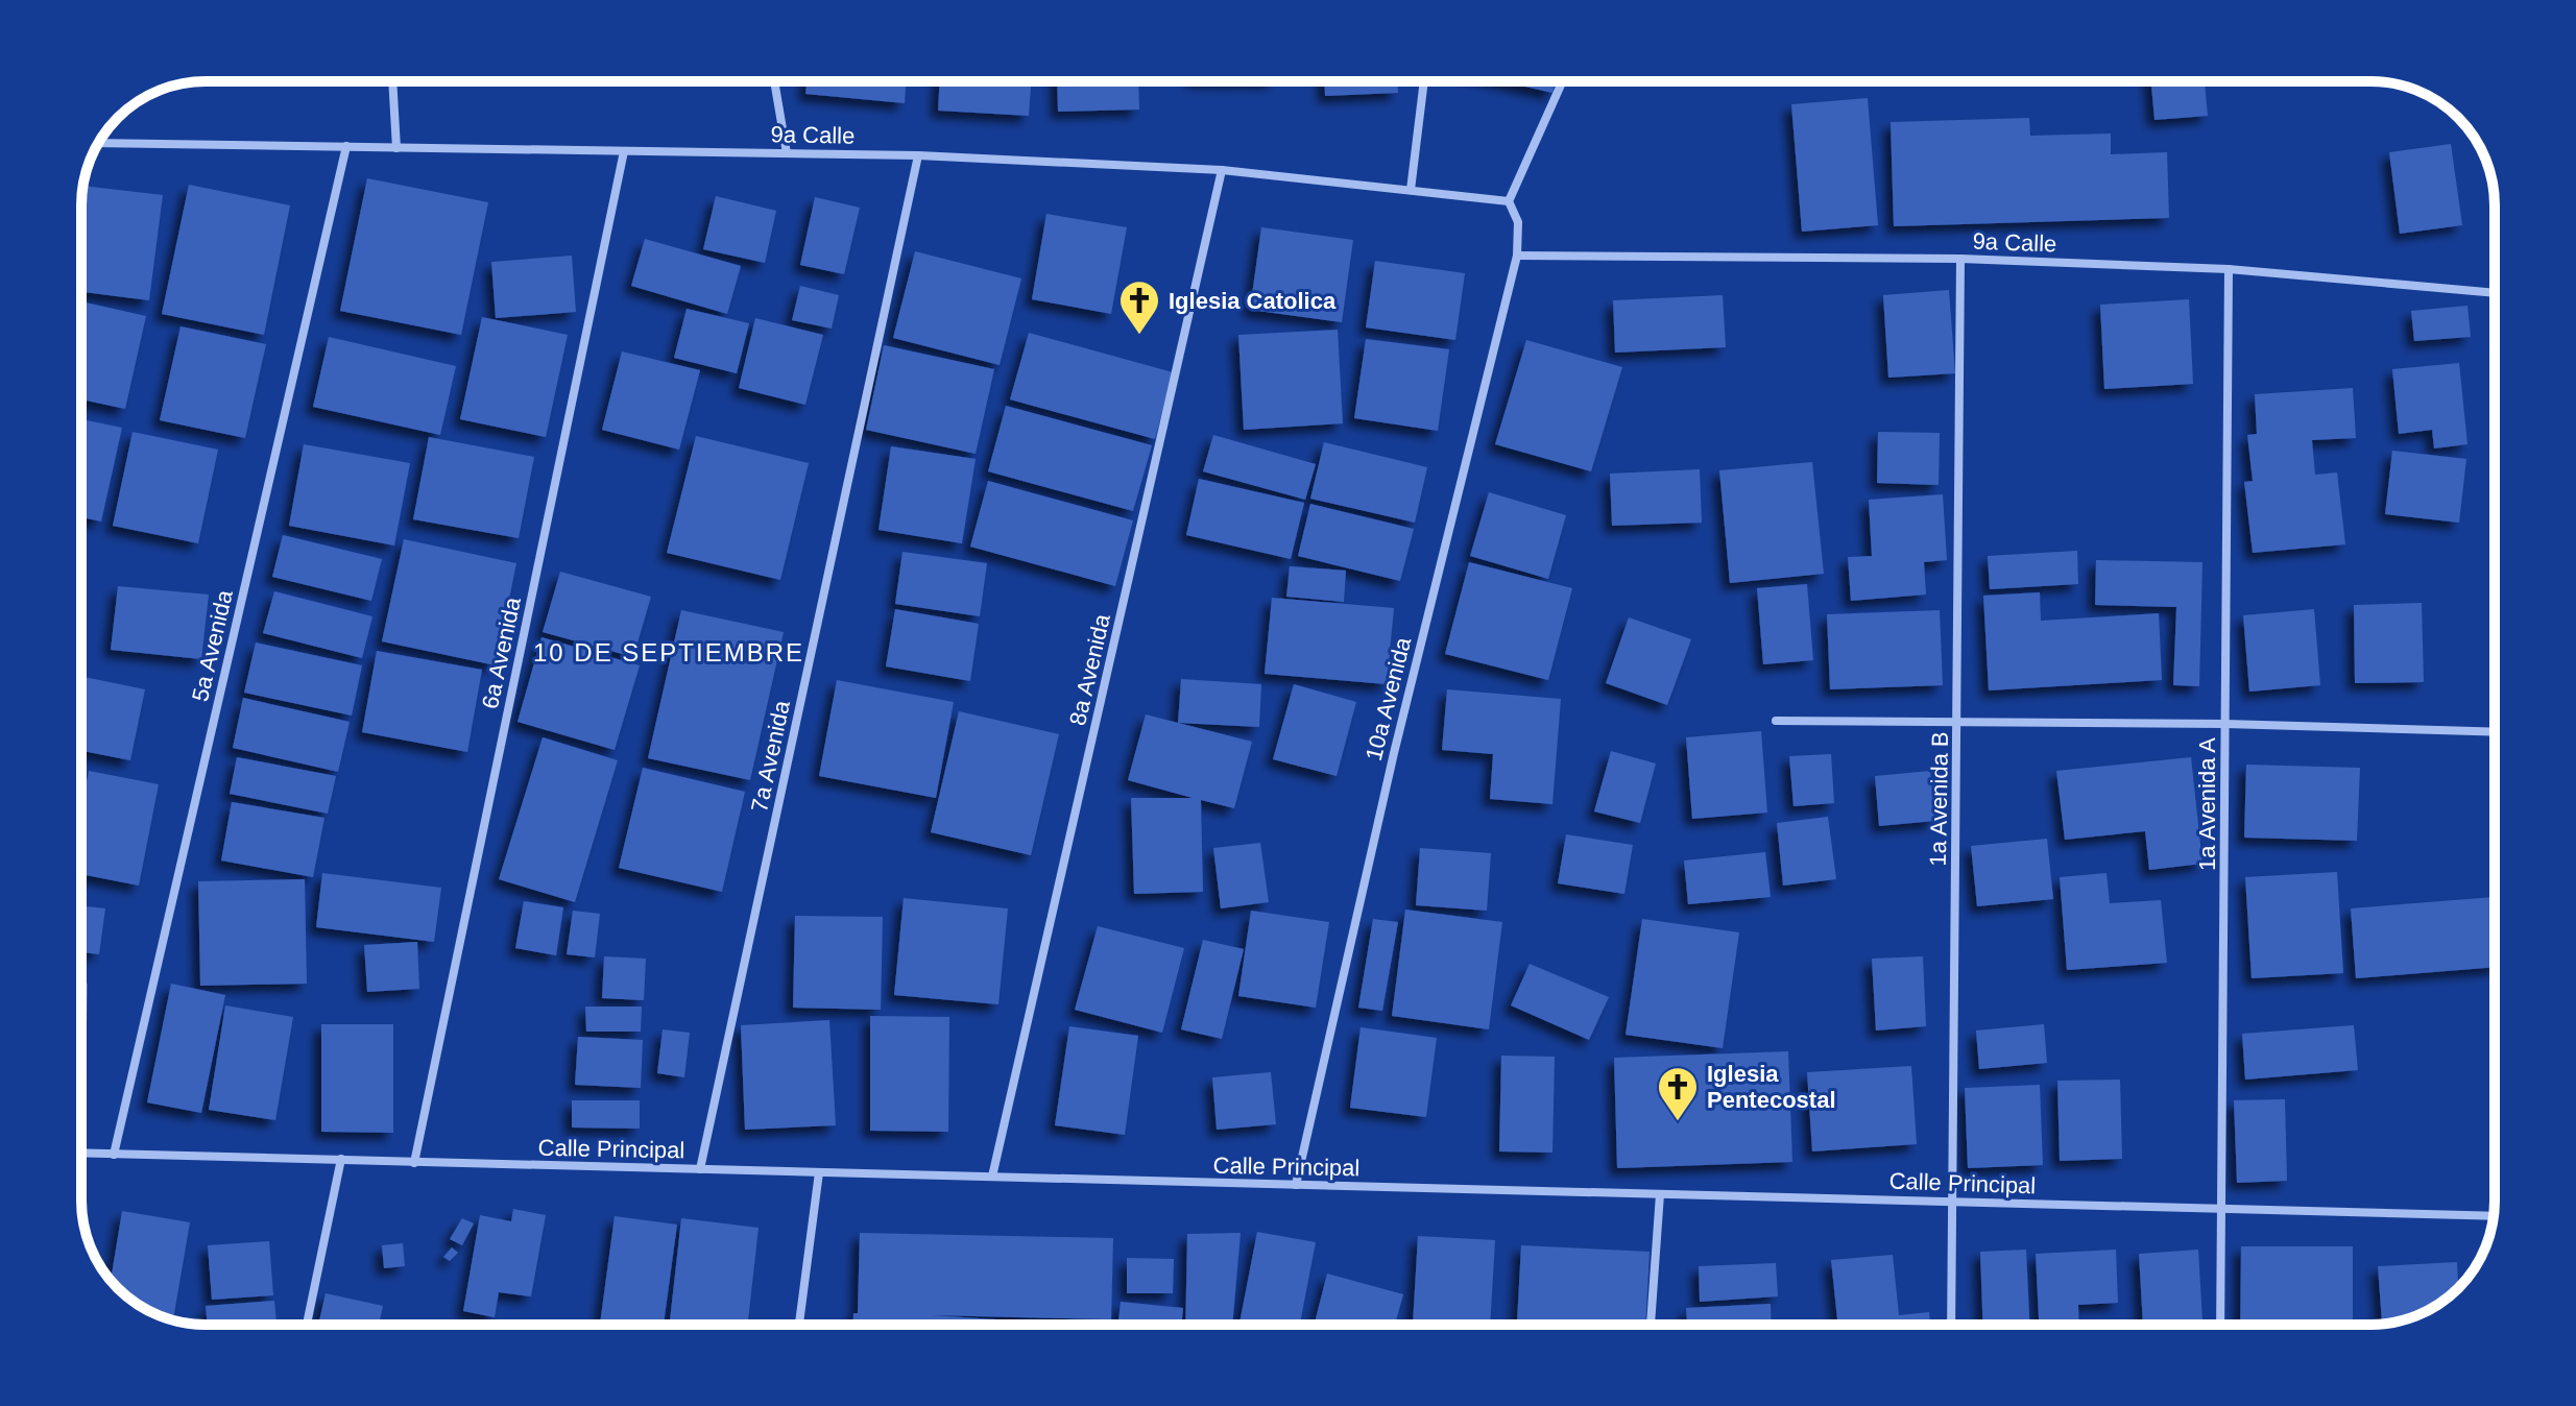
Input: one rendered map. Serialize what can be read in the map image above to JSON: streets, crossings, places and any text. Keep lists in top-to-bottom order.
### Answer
{
  "streets": {
    "street": [
      "9a Calle",
      "5a Avenida",
      "6a Avenida",
      "8a Avenida",
      "10a Avenida",
      "7a Avenida",
      "1a Avenida B",
      "1a Avenida A",
      "Calle Principal"
    ]
  },
  "crossings": [
    ["9a Calle", "5a Avenida"],
    ["9a Calle", "6a Avenida"],
    ["9a Calle", "8a Avenida"],
    ["9a Calle", "10a Avenida"],
    ["9a Calle", "7a Avenida"],
    ["9a Calle", "1a Avenida B"],
    ["9a Calle", "1a Avenida A"],
    ["5a Avenida", "Calle Principal"],
    ["6a Avenida", "Calle Principal"],
    ["8a Avenida", "Calle Principal"],
    ["10a Avenida", "Calle Principal"],
    ["7a Avenida", "Calle Principal"],
    ["1a Avenida B", "Calle Principal"],
    ["1a Avenida A", "Calle Principal"]
  ],
  "districts": ["10 DE SEPTIEMBRE"],
  "places": {
    "church": ["Iglesia Catolica", "Iglesia Pentecostal"]
  }
}
